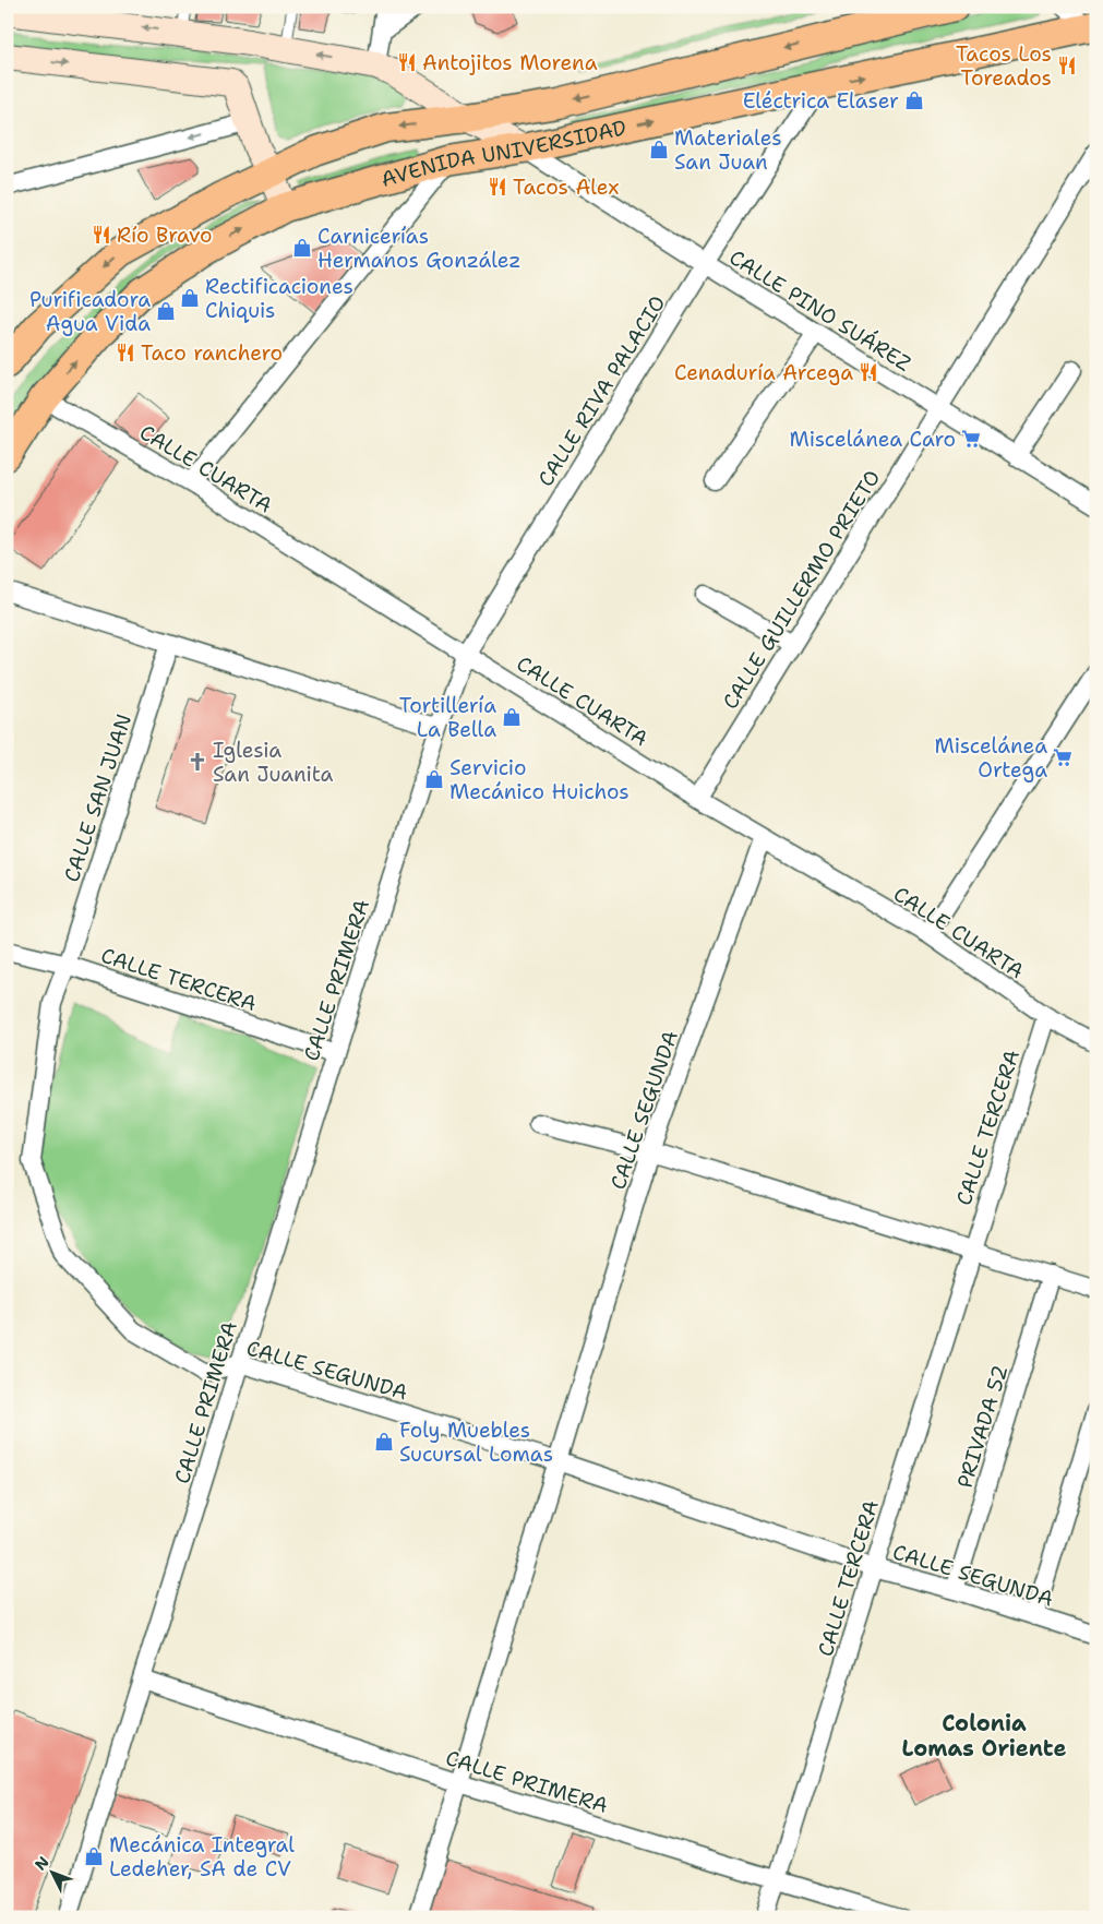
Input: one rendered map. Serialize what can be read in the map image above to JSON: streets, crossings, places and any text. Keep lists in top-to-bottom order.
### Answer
{
  "streets": {
    "main road": ["AVENIDA UNIVERSIDAD"],
    "street": [
      "CALLE PINO SUÁREZ",
      "CALLE RIVA PALACIO",
      "CALLE CUARTA",
      "CALLE GUILLERMO PRIETO",
      "CALLE SAN JUAN",
      "CALLE TERCERA",
      "CALLE PRIMERA",
      "CALLE SEGUNDA",
      "PRIVADA 52"
    ]
  },
  "crossings": [
    ["AVENIDA UNIVERSIDAD", "CALLE PINO SUÁREZ"],
    ["AVENIDA UNIVERSIDAD", "CALLE RIVA PALACIO"],
    ["AVENIDA UNIVERSIDAD", "CALLE CUARTA"],
    ["CALLE PINO SUÁREZ", "CALLE RIVA PALACIO"],
    ["CALLE PINO SUÁREZ", "CALLE GUILLERMO PRIETO"],
    ["CALLE RIVA PALACIO", "CALLE CUARTA"],
    ["CALLE RIVA PALACIO", "CALLE PRIMERA"],
    ["CALLE CUARTA", "CALLE GUILLERMO PRIETO"],
    ["CALLE CUARTA", "CALLE TERCERA"],
    ["CALLE CUARTA", "CALLE SEGUNDA"],
    ["CALLE SAN JUAN", "CALLE TERCERA"],
    ["CALLE SAN JUAN", "CALLE SEGUNDA"],
    ["CALLE TERCERA", "CALLE PRIMERA"],
    ["CALLE TERCERA", "CALLE SEGUNDA"],
    ["CALLE PRIMERA", "CALLE SEGUNDA"],
    ["CALLE SEGUNDA", "PRIVADA 52"]
  ],
  "districts": ["Colonia Lomas Oriente"],
  "places": {
    "restaurant": [
      "Antojitos Morena",
      "Tacos Los Toreados",
      "Tacos Alex",
      "Río Bravo",
      "Taco ranchero",
      "Cenaduría Arcega"
    ],
    "shop": [
      "Eléctrica Elaser",
      "Materiales San Juan",
      "Carnicerías Hermanos González",
      "Rectificaciones Chiquis",
      "Purificadora Agua Vida",
      "Tortillería La Bella",
      "Servicio Mecánico Huichos",
      "Foly Muebles Sucursal Lomas",
      "Mecánica Integral Ledeher, SA de CV"
    ],
    "supermarket": ["Miscelánea Caro", "Miscelánea Ortega"],
    "church": ["Iglesia San Juanita"]
  },
  "north": "top left"
}
